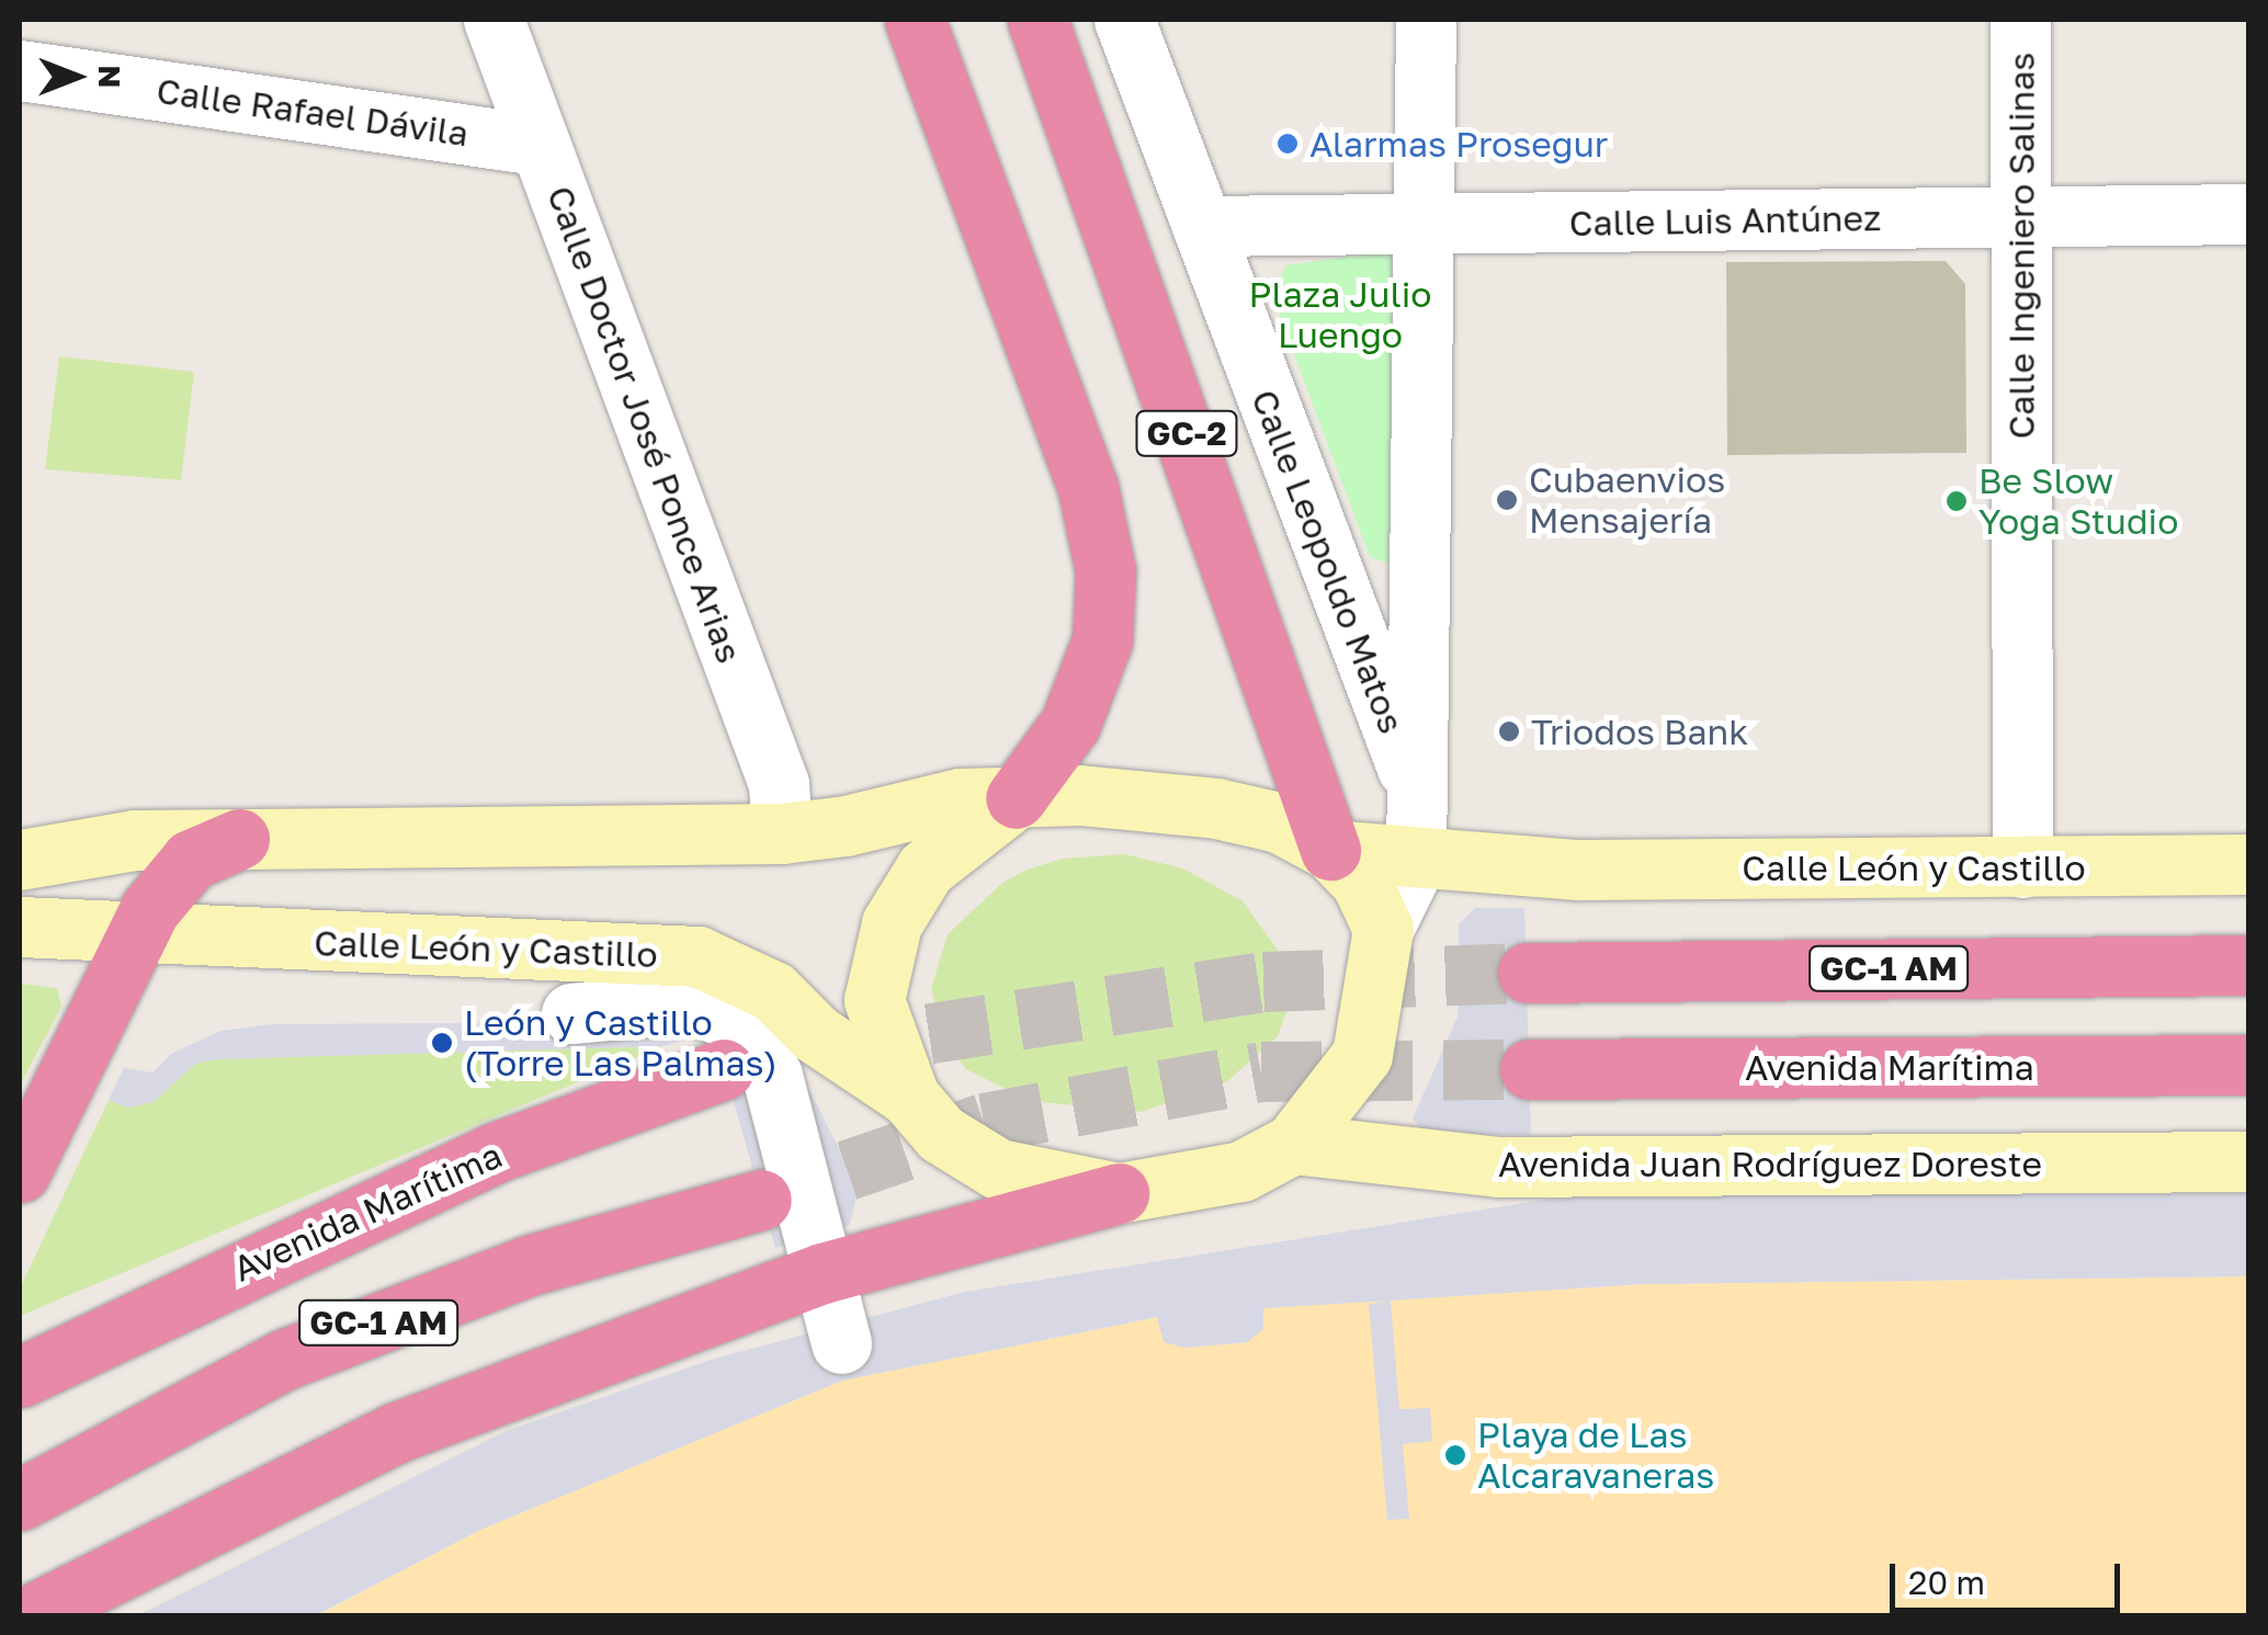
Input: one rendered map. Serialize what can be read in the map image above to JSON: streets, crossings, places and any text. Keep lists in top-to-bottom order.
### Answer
{
  "streets": {
    "highway": ["GC-2", "GC-1 AM", "Avenida Marítima"],
    "street": [
      "Calle Rafael Dávila",
      "Calle Luis Antúnez",
      "Calle Ingeniero Salinas",
      "Calle Doctor José Ponce Arias",
      "Calle Leopoldo Matos",
      "Calle León y Castillo",
      "Avenida Juan Rodríguez Doreste"
    ]
  },
  "crossings": [
    ["Calle Rafael Dávila", "Calle Doctor José Ponce Arias"],
    ["Calle Luis Antúnez", "Calle Ingeniero Salinas"],
    ["Calle Luis Antúnez", "Calle Leopoldo Matos"],
    ["Calle Ingeniero Salinas", "Calle León y Castillo"],
    ["GC-2", "Calle León y Castillo"]
  ],
  "parks": ["Plaza Julio Luengo"],
  "places": [
    "Alarmas Prosegur",
    "Cubaenvios Mensajería",
    "Be Slow Yoga Studio",
    "Triodos Bank",
    "León y Castillo (Torre Las Palmas)",
    "Playa de Las Alcaravaneras"
  ],
  "scale_bar": "20 m",
  "north": "right"
}
